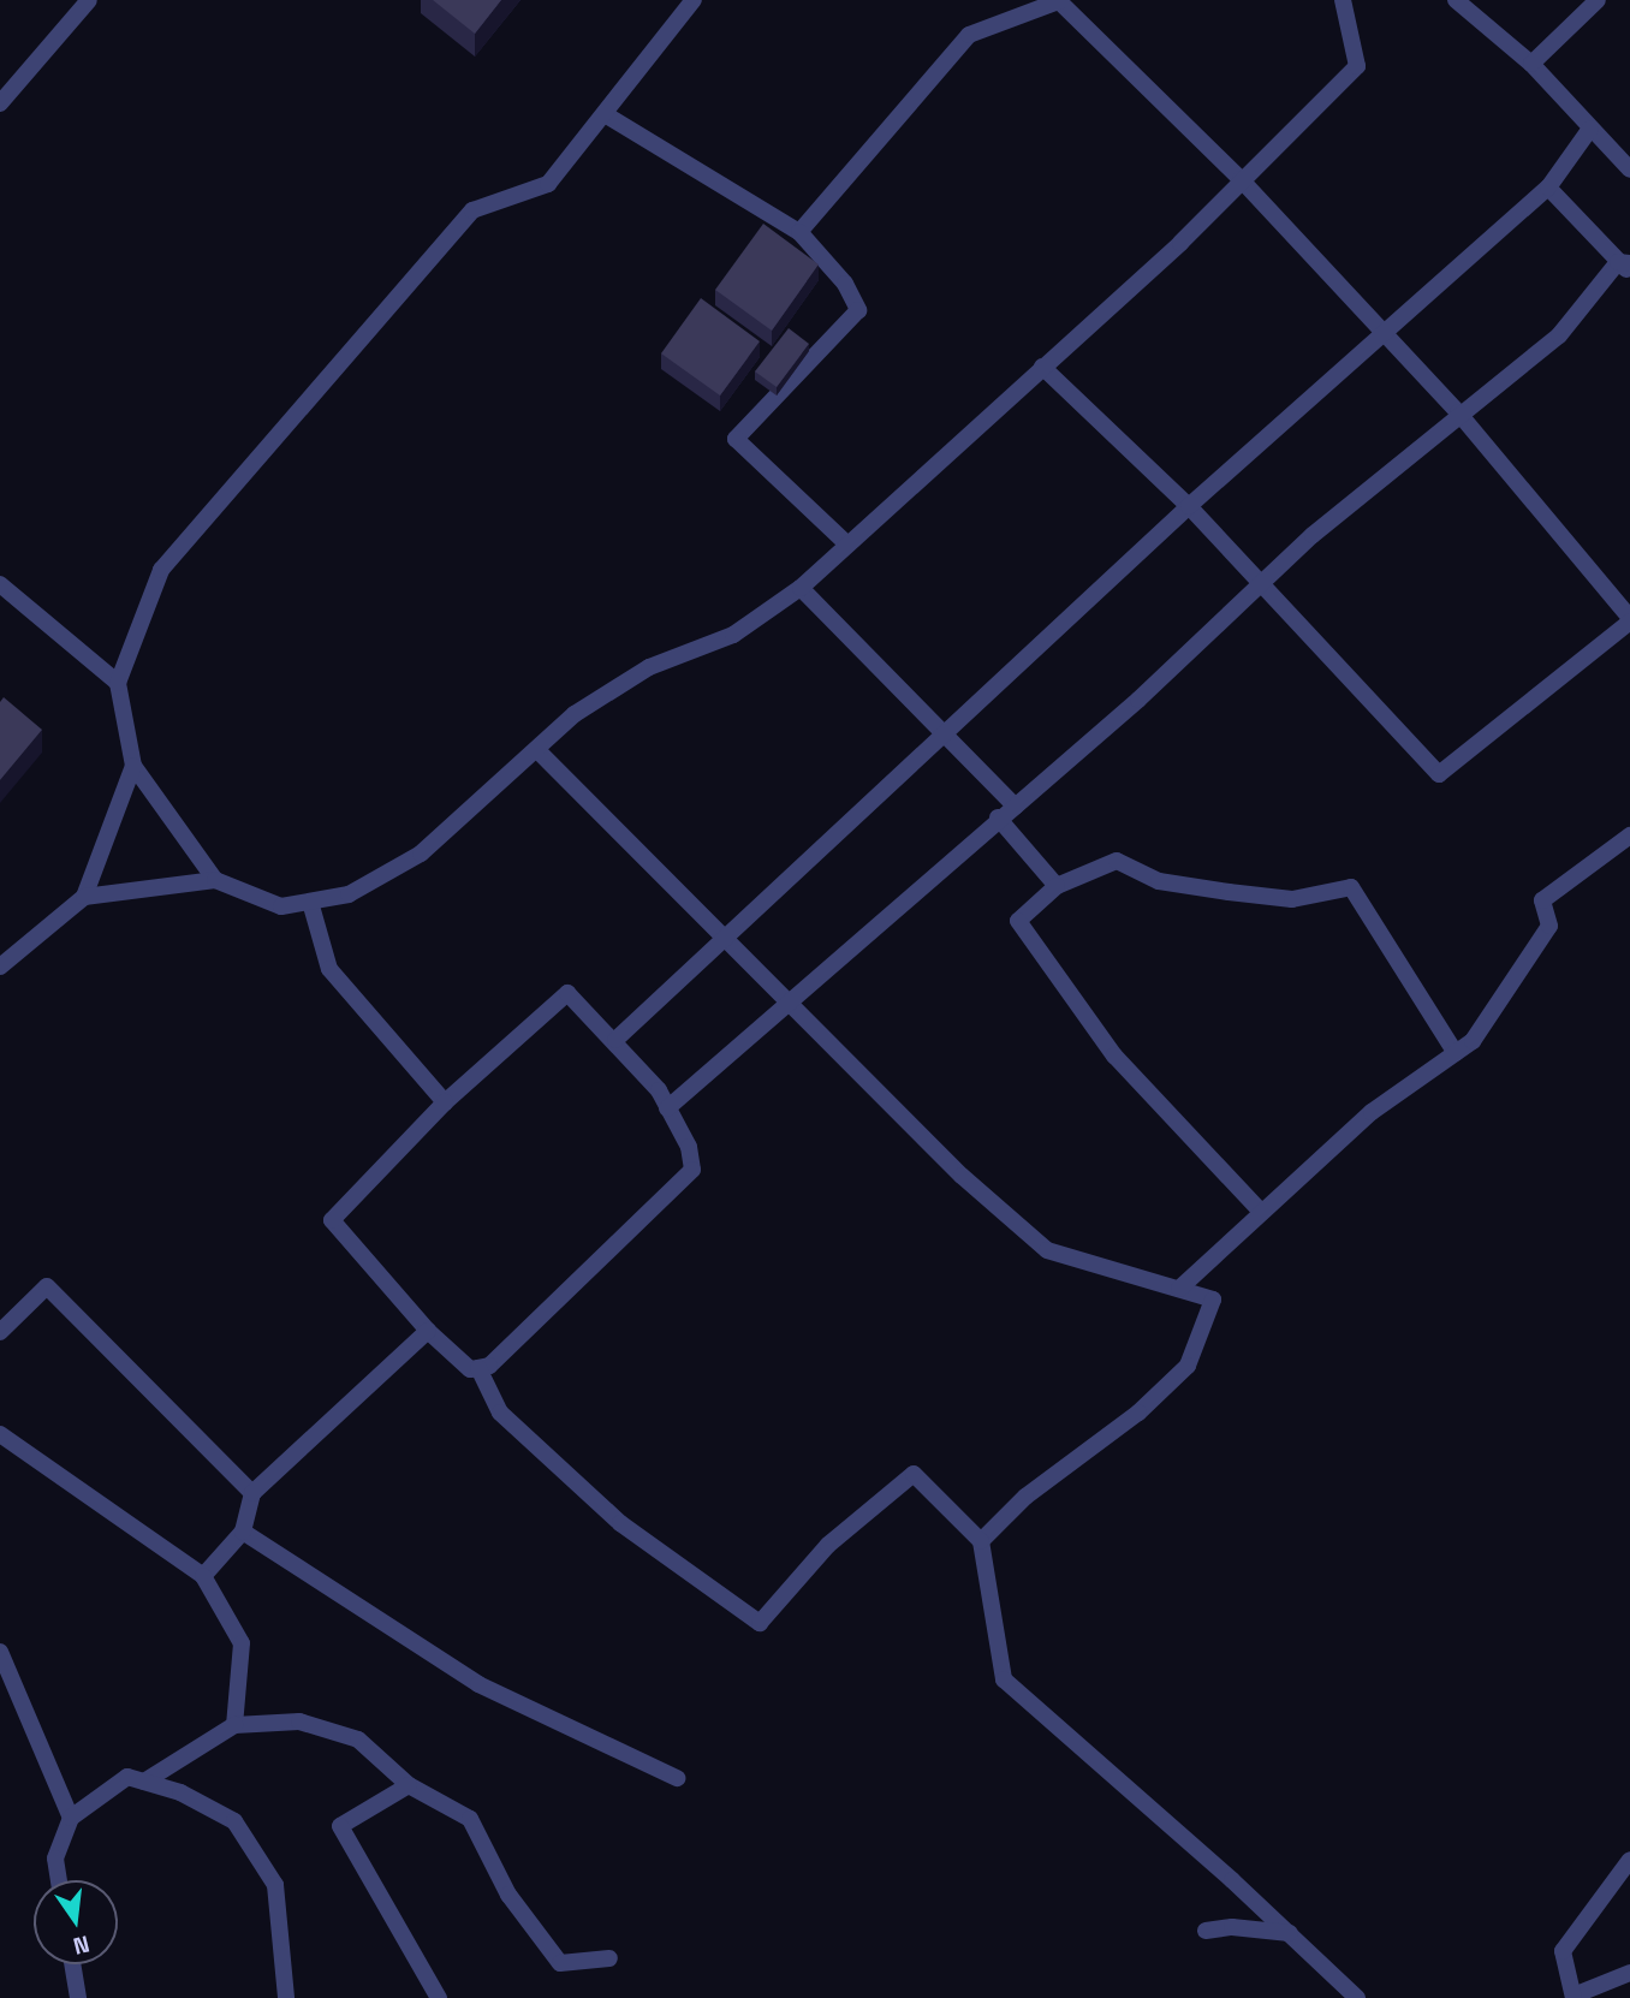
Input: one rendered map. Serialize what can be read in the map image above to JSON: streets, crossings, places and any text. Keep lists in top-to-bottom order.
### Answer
{
  "north": "bottom"
}
